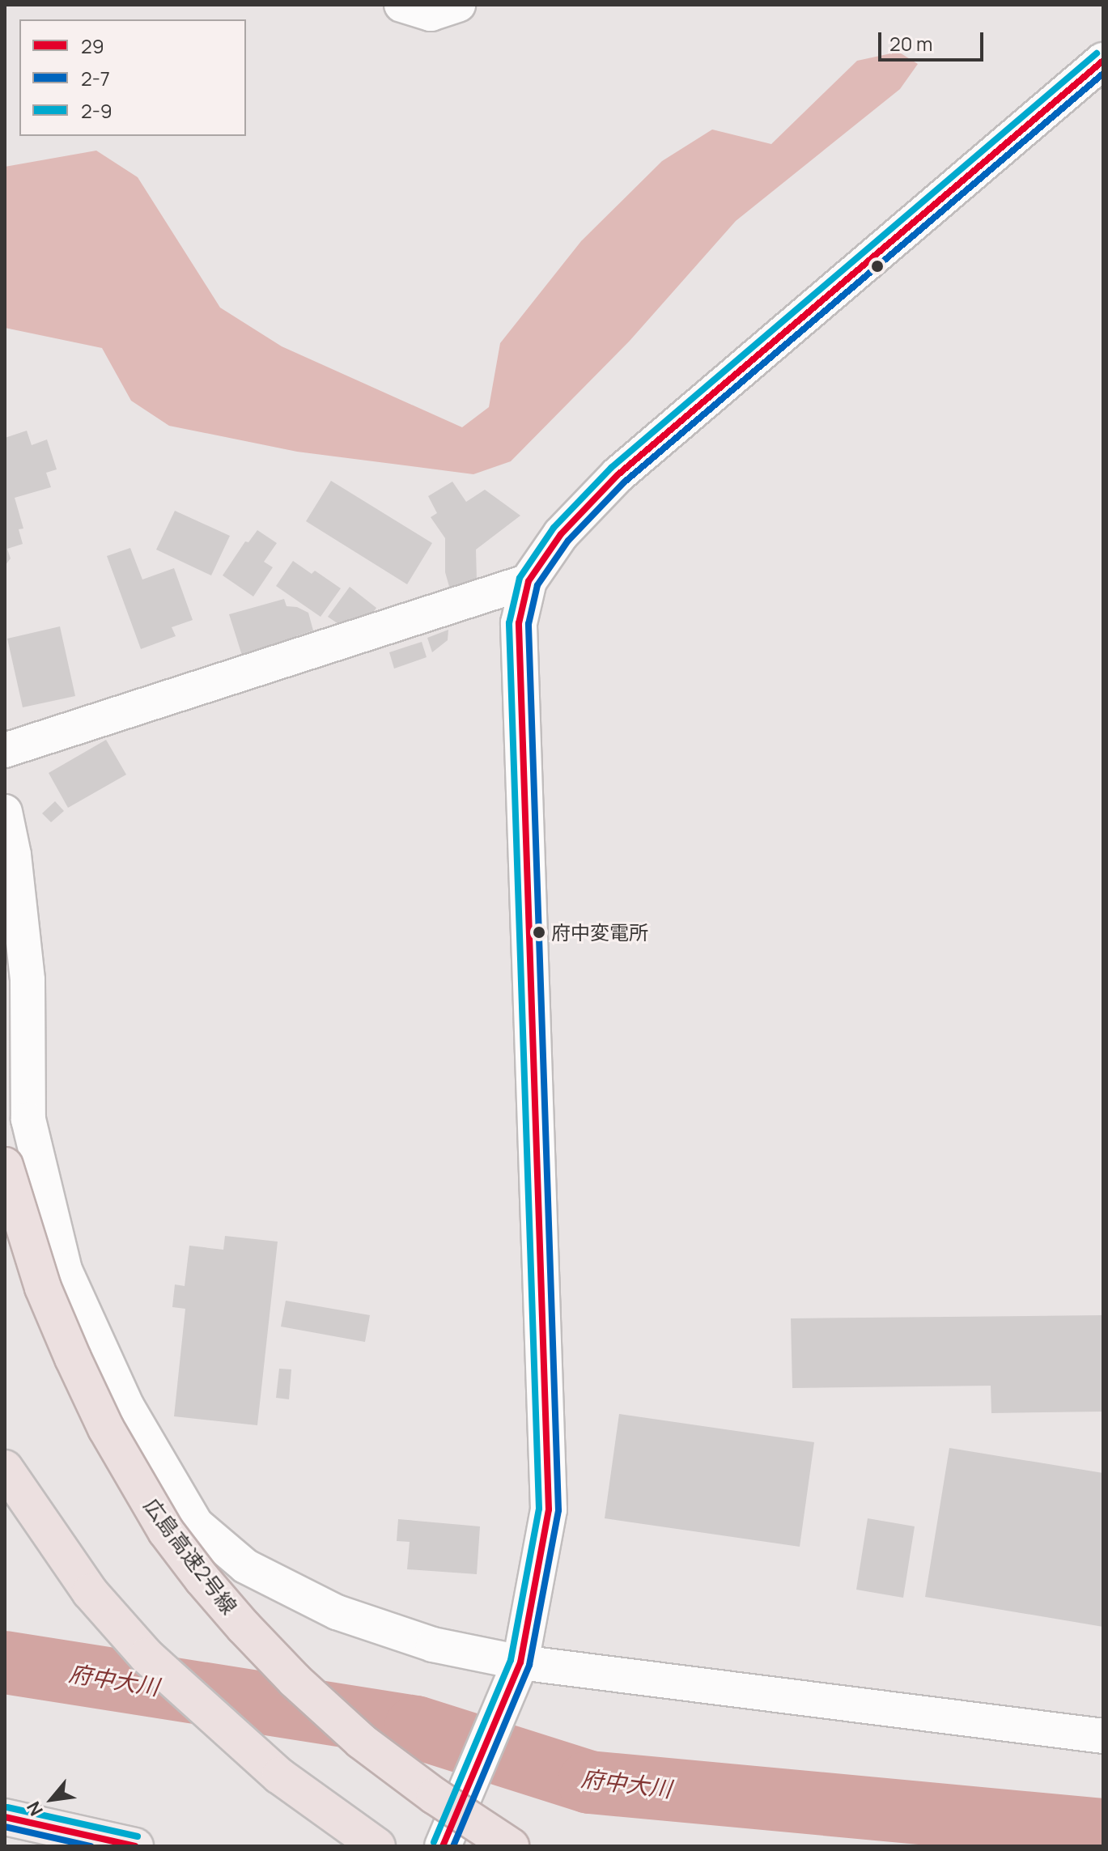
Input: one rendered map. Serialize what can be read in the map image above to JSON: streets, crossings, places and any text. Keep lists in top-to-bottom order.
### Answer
{
  "streets": {
    "highway": ["広島高速2号線"]
  },
  "water": ["府中大川"],
  "places": ["府中変電所"],
  "lines": ["transit line 2-9", "transit line 29", "transit line 2-7"],
  "legend": ["29", "2-7", "2-9"],
  "scale_bar": "20 m",
  "north": "bottom left"
}
